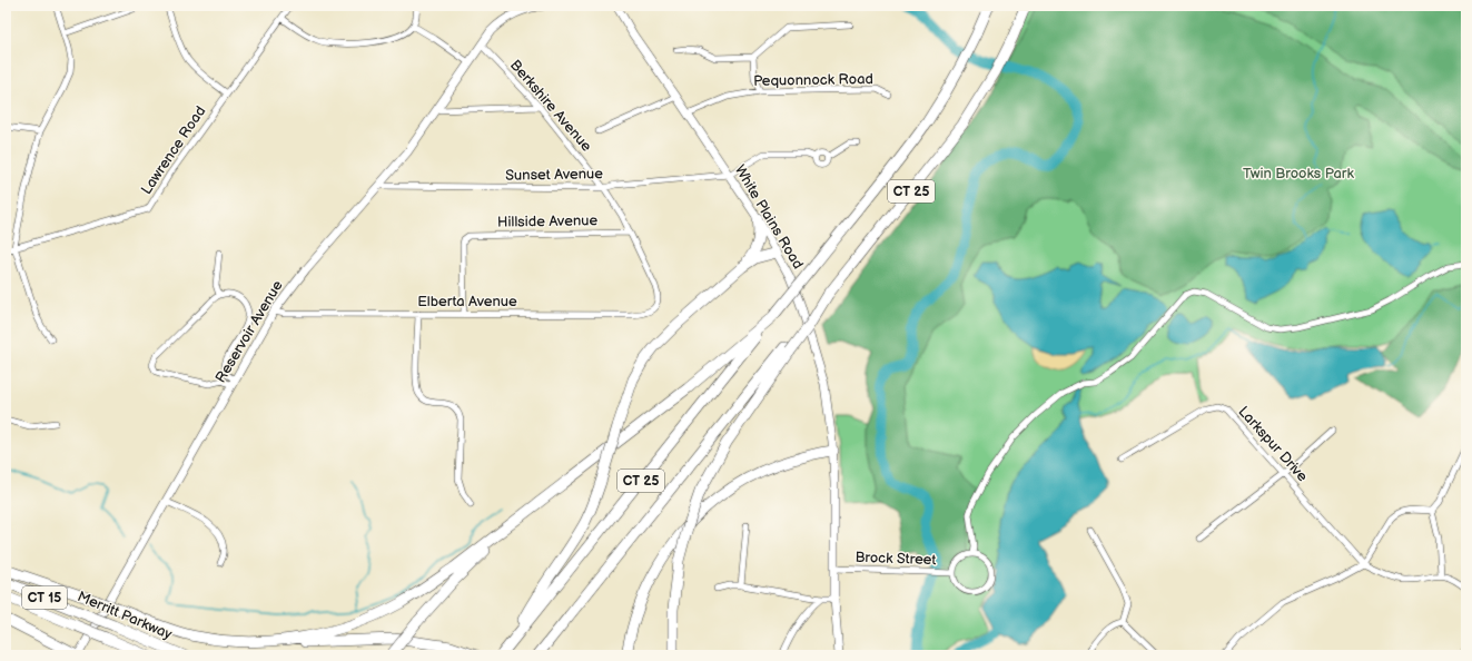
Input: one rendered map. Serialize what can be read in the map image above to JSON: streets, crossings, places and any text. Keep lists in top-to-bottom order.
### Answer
{
  "streets": {
    "highway": ["CT 25", "CT 15", "Merritt Parkway"],
    "main road": ["White Plains Road", "Reservoir Avenue"],
    "street": [
      "Pequonnock Road",
      "Berkshire Avenue",
      "Lawrence Road",
      "Sunset Avenue",
      "Hillside Avenue",
      "Elberta Avenue",
      "Larkspur Drive",
      "Brock Street"
    ]
  },
  "crossings": [
    ["Pequonnock Road", "White Plains Road"],
    ["Berkshire Avenue", "Sunset Avenue"],
    ["Berkshire Avenue", "Hillside Avenue"],
    ["Berkshire Avenue", "Elberta Avenue"],
    ["Berkshire Avenue", "Reservoir Avenue"],
    ["Sunset Avenue", "White Plains Road"],
    ["Sunset Avenue", "Reservoir Avenue"],
    ["White Plains Road", "Brock Street"],
    ["Hillside Avenue", "Elberta Avenue"],
    ["Elberta Avenue", "Reservoir Avenue"]
  ],
  "parks": ["Twin Brooks Park"]
}
